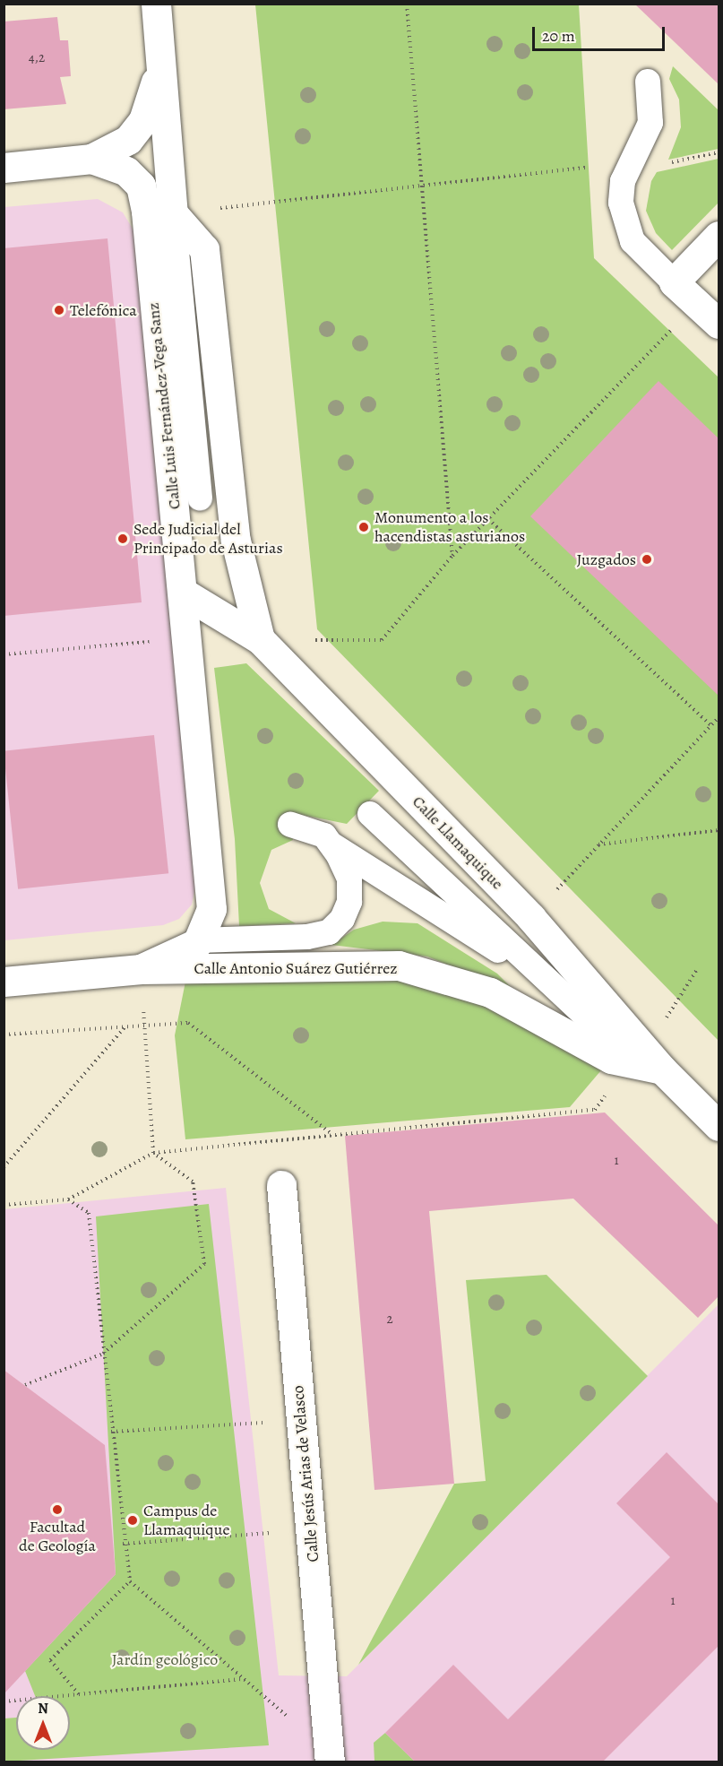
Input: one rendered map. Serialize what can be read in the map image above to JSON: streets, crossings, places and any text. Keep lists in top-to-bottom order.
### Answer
{
  "streets": {
    "street": [
      "Calle Luis Fernández-Vega Sanz",
      "Calle Llamaquique",
      "Calle Antonio Suárez Gutiérrez",
      "Calle Jesús Arias de Velasco"
    ]
  },
  "crossings": [
    ["Calle Luis Fernández-Vega Sanz", "Calle Llamaquique"],
    ["Calle Llamaquique", "Calle Antonio Suárez Gutiérrez"]
  ],
  "parks": ["Jardín geológico"],
  "places": [
    "Telefónica",
    "Monumento a los hacendistas asturianos",
    "Sede Judicial del Principado de Asturias",
    "Juzgados",
    "Facultad de Geología",
    "Campus de Llamaquique"
  ],
  "house_numbers": [
    "4,2",
    "1",
    "2",
    "1"
  ],
  "scale_bar": "20 m",
  "north": "top"
}
